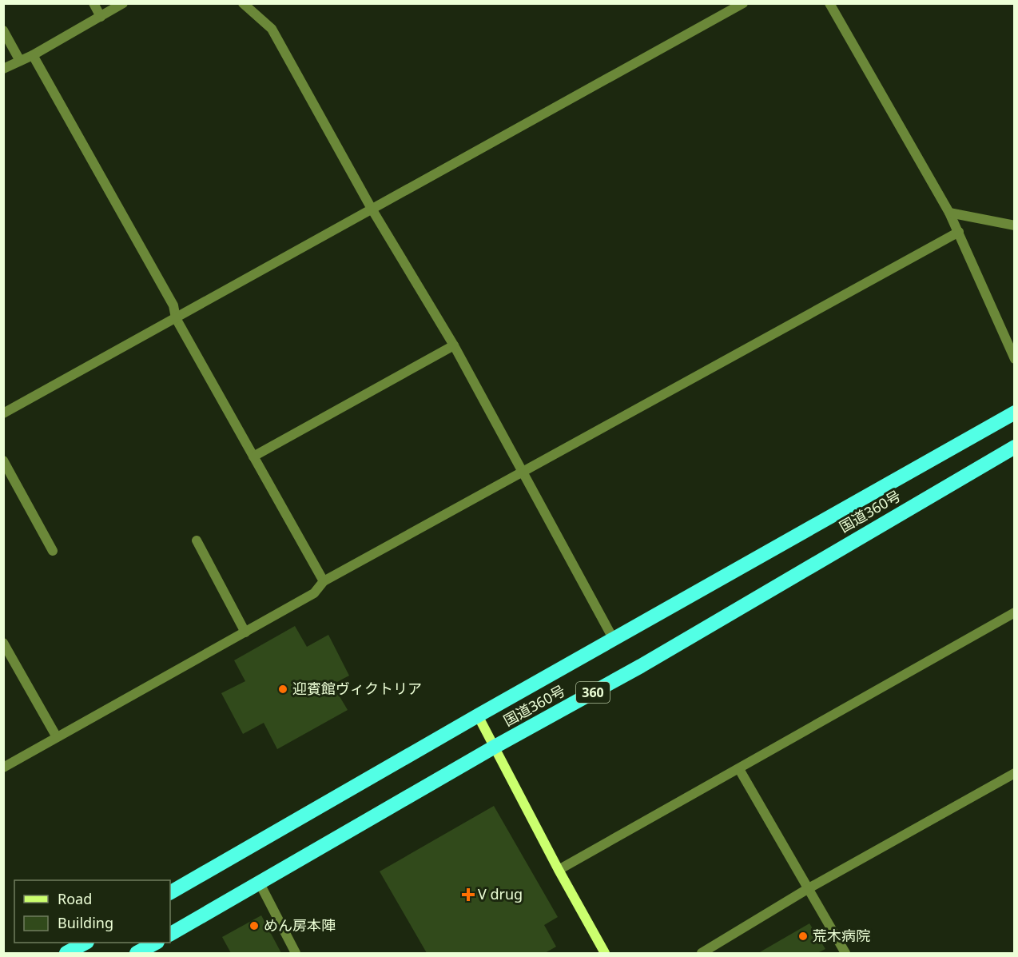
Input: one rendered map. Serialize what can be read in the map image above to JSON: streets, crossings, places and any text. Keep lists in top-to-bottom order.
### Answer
{
  "streets": {
    "highway": ["国道360号", "360"]
  },
  "places": {
    "other": ["迎賓館ヴィクトリア", "めん房本陣", "荒木病院"],
    "health": ["V drug"]
  },
  "legend": ["Road", "Building"]
}
